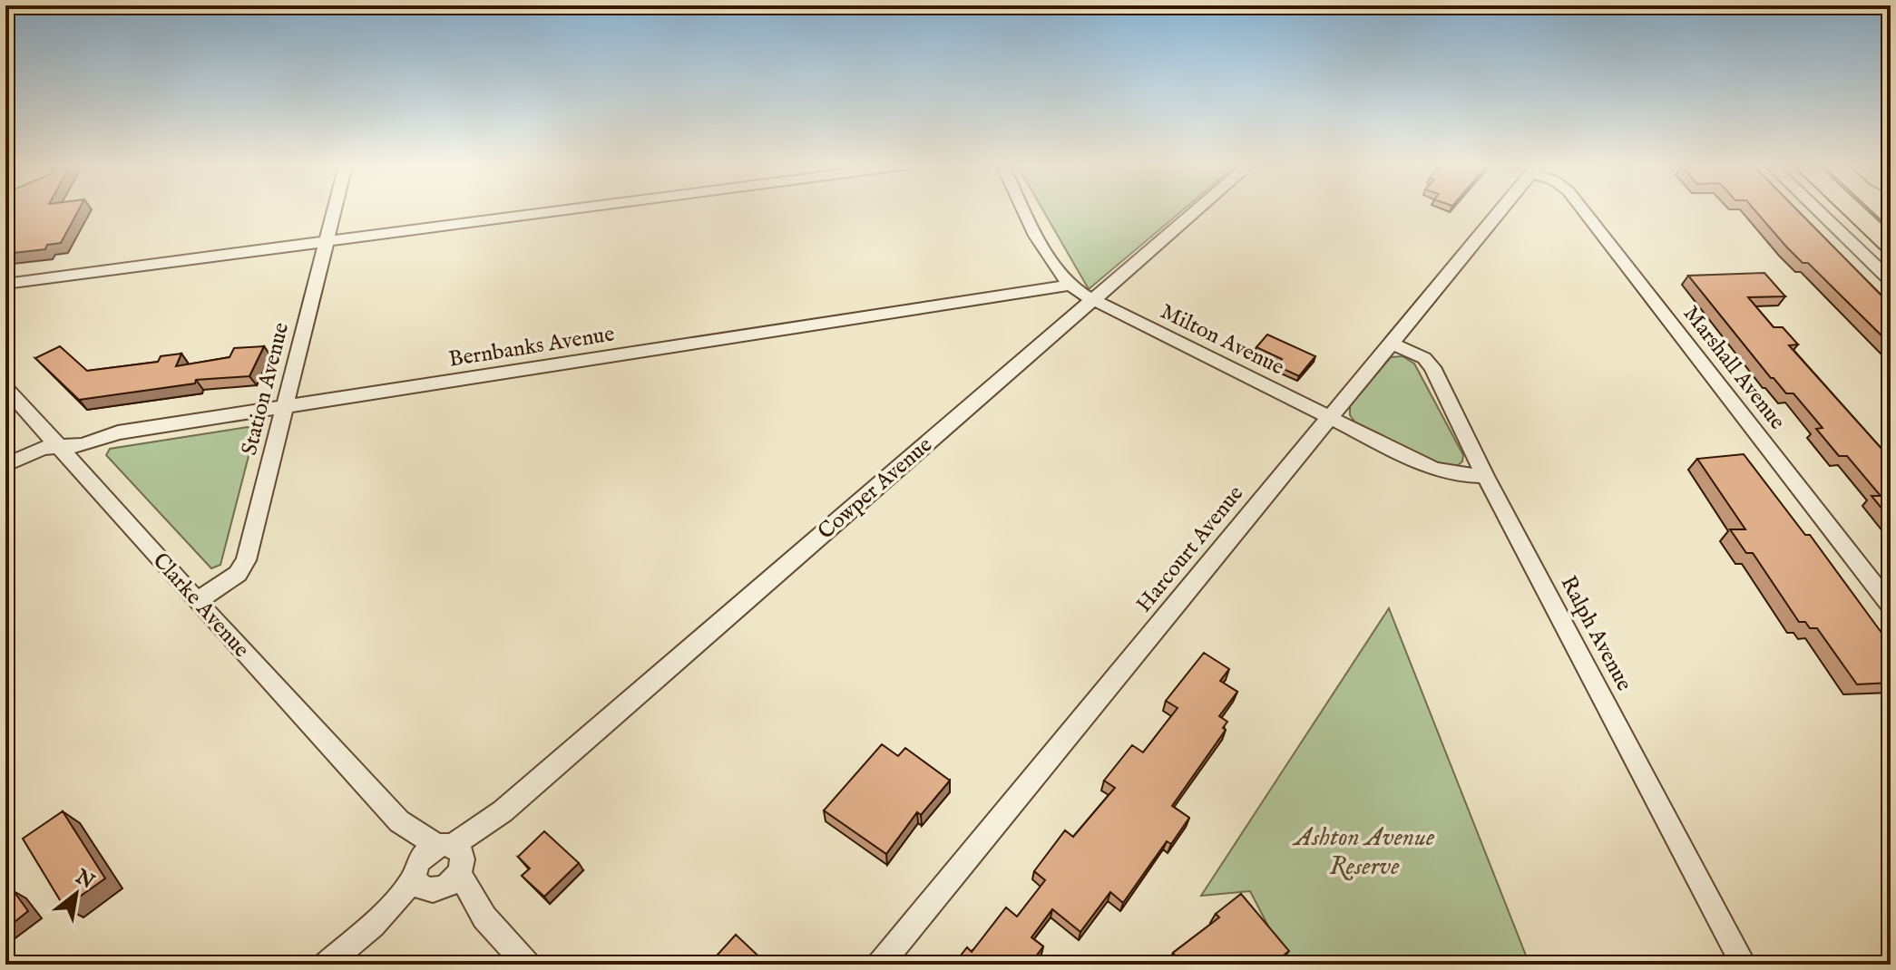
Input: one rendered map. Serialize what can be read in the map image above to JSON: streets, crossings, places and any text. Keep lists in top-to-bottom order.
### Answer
{
  "streets": {
    "street": [
      "Milton Avenue",
      "Bernbanks Avenue",
      "Marshall Avenue",
      "Station Avenue",
      "Cowper Avenue",
      "Harcourt Avenue",
      "Clarke Avenue",
      "Ralph Avenue"
    ]
  },
  "crossings": [
    ["Milton Avenue", "Bernbanks Avenue"],
    ["Milton Avenue", "Cowper Avenue"],
    ["Milton Avenue", "Harcourt Avenue"],
    ["Milton Avenue", "Ralph Avenue"],
    ["Bernbanks Avenue", "Station Avenue"],
    ["Bernbanks Avenue", "Clarke Avenue"],
    ["Station Avenue", "Clarke Avenue"],
    ["Cowper Avenue", "Clarke Avenue"],
    ["Harcourt Avenue", "Ralph Avenue"]
  ],
  "parks": ["Ashton Avenue Reserve"],
  "north": "top right"
}
